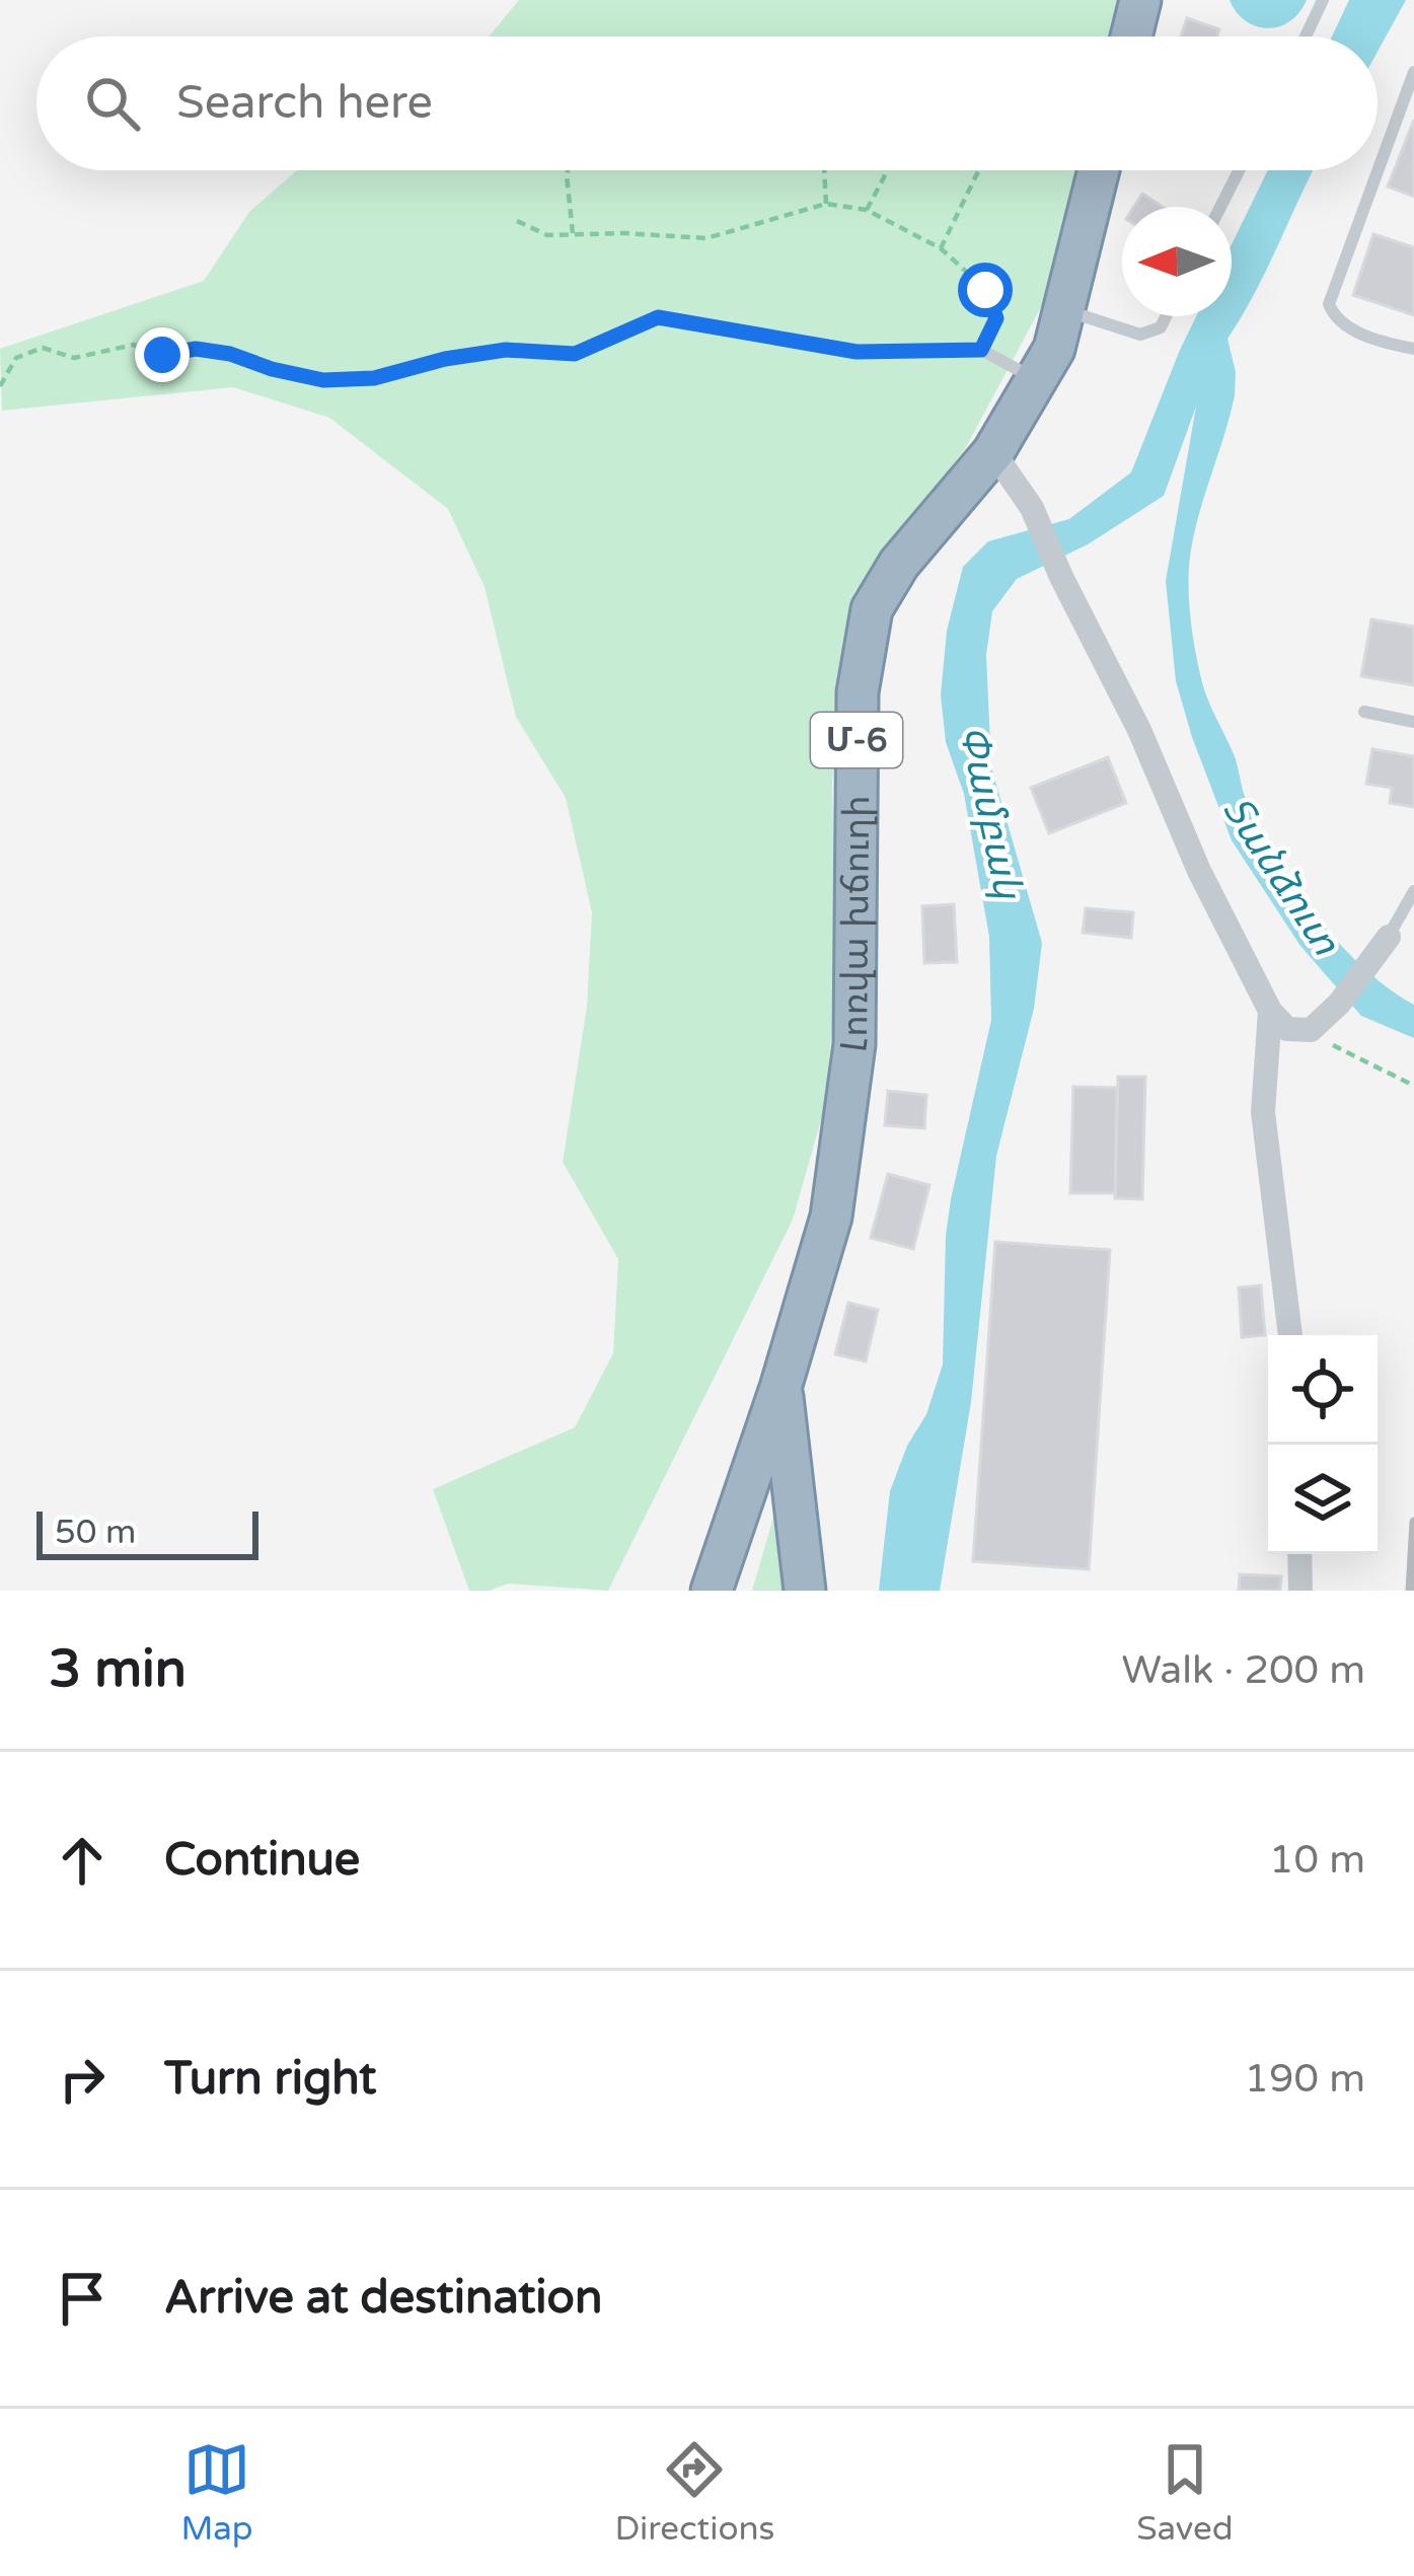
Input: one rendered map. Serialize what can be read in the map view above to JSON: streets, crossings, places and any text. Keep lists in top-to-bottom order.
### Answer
{
  "streets": {
    "highway": ["Մ-6", "Լոռվա խճուղի"]
  },
  "crossings": [
    ["Մ-6", "Լոռվա խճուղի"]
  ],
  "water": ["Փամբակ", "Տանձուտ"],
  "scale_bar": "50 m",
  "north": "left",
  "page": {
    "search": "Search here",
    "scale": "50 m",
    "heading": ["3 min", "Walk · 200 m"],
    "list": [
      ["Continue", "10 m"],
      ["Turn right", "190 m"],
      "Arrive at destination"
    ],
    "nav": ["Map", "Directions", "Saved"]
  }
}
